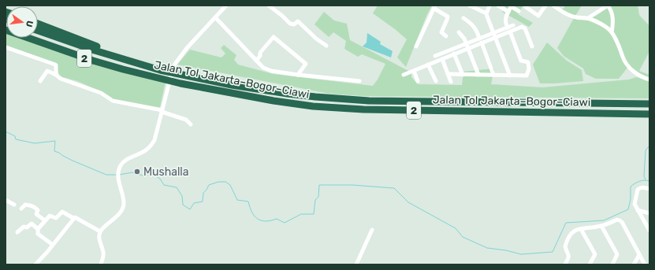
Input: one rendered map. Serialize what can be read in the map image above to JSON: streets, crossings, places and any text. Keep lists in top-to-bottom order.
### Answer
{
  "streets": {
    "highway": ["2", "Jalan Tol Jakarta–Bogor–Ciawi"]
  },
  "places": ["Mushalla"],
  "north": "right"
}
